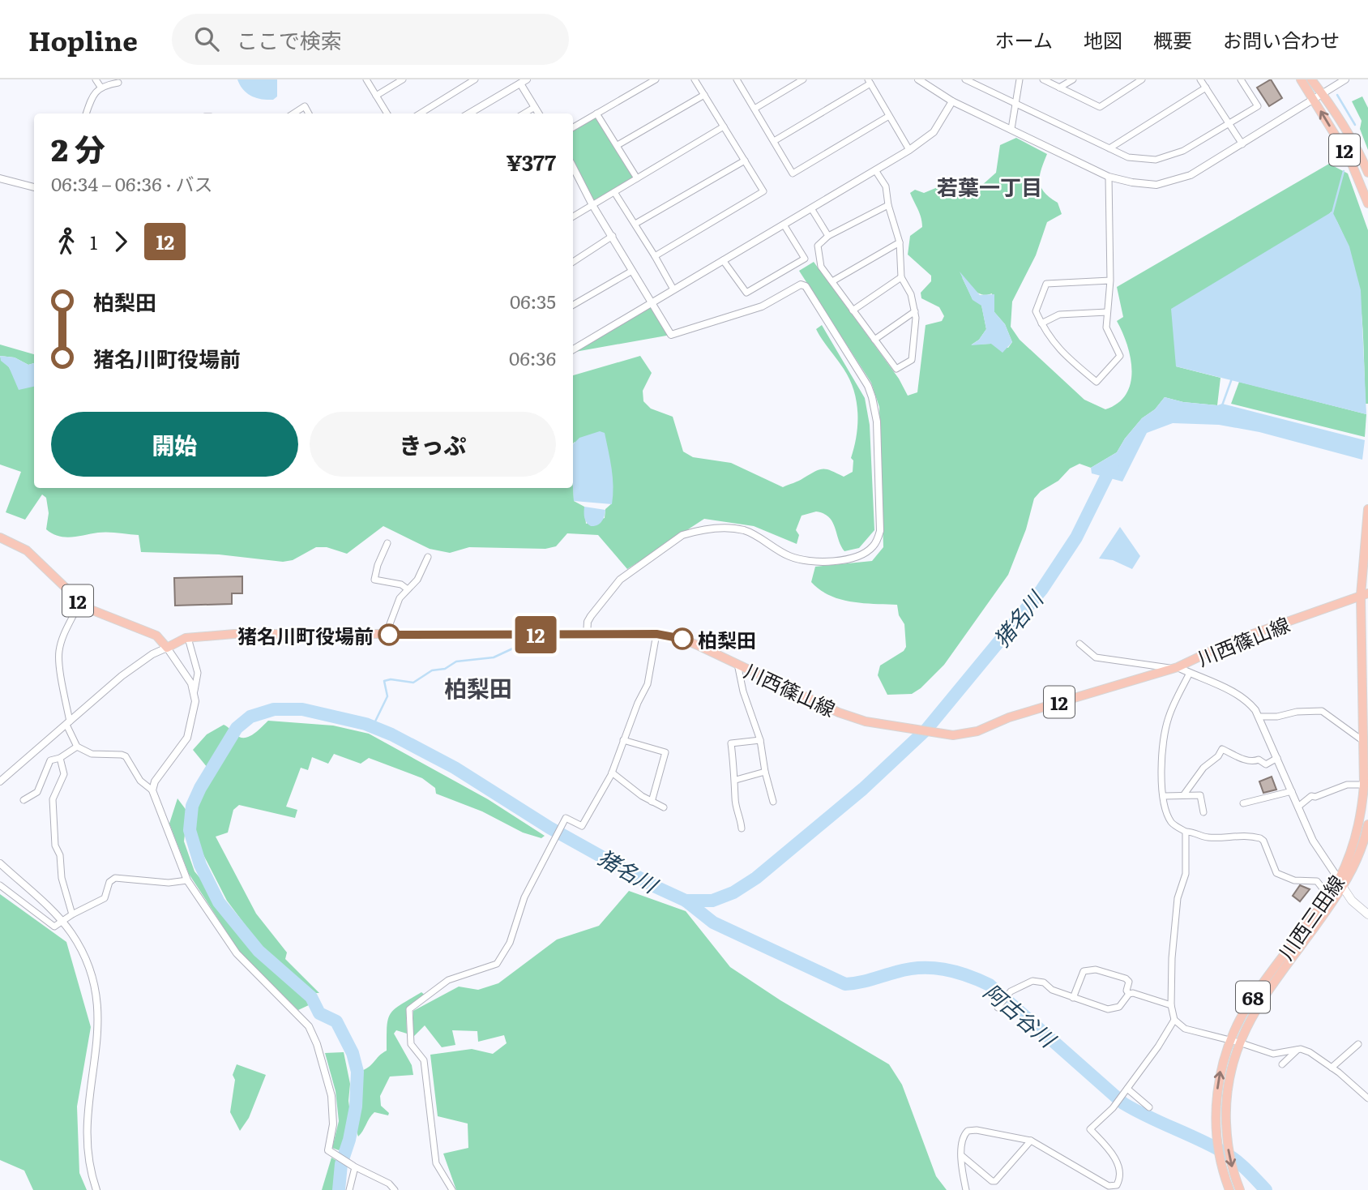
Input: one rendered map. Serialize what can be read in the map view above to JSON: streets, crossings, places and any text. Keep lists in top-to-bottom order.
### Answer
{
  "streets": {
    "main road": [
      "12",
      "川西篠山線",
      "川西三田線",
      "68"
    ]
  },
  "crossings": [
    ["12", "川西篠山線"],
    ["川西篠山線", "川西三田線"]
  ],
  "districts": ["若葉一丁目", "柏梨田"],
  "water": ["猪名川", "阿古谷川"],
  "places": ["猪名川町役場前", "柏梨田"],
  "lines": ["bus line 12"],
  "page": {
    "header": "Hopline",
    "search": "ここで検索",
    "nav": [
      "ホーム",
      "地図",
      "概要",
      "お問い合わせ"
    ],
    "on_map": "12",
    "heading": ["2 分", "06:34 – 06:36 · バス", "¥377"],
    "legs": ["1", "12"],
    "list": [
      {
        "name": "柏梨田",
        "value": "06:35"
      },
      {
        "name": "猪名川町役場前",
        "value": "06:36"
      }
    ],
    "buttons": ["開始", "きっぷ"]
  }
}
